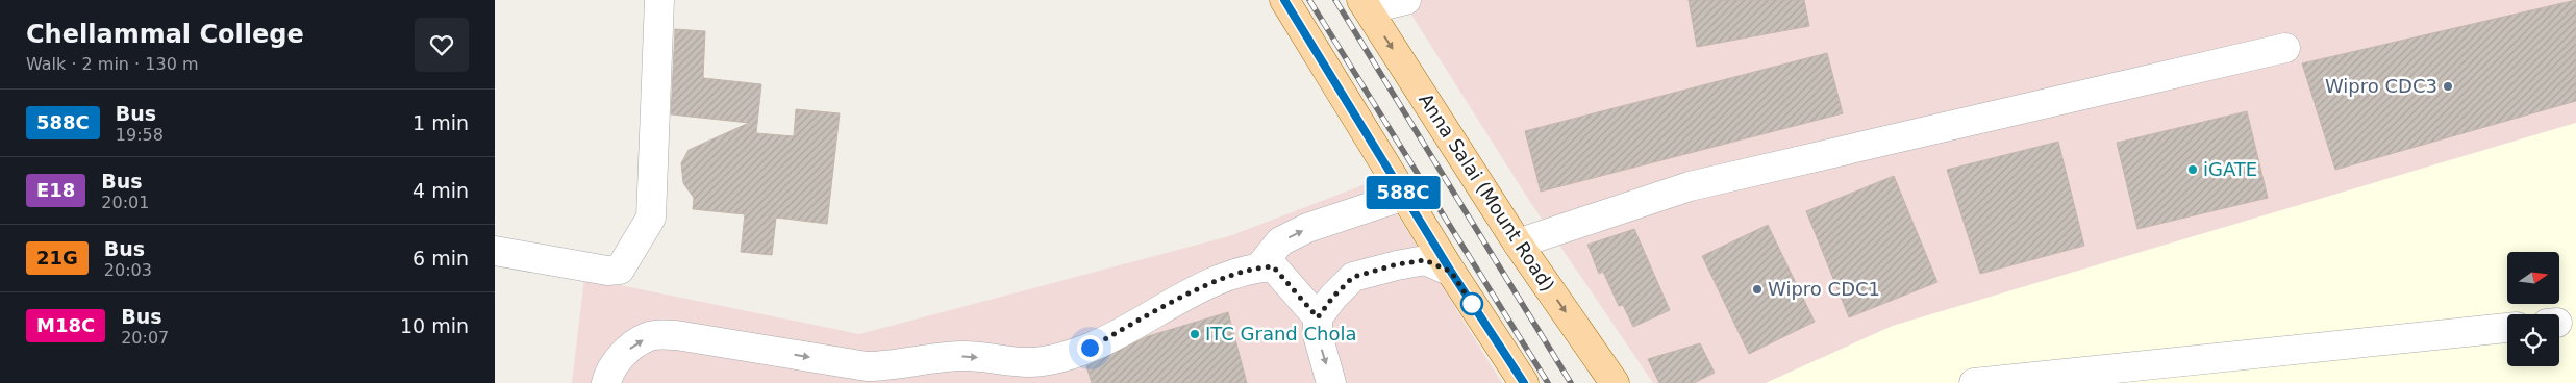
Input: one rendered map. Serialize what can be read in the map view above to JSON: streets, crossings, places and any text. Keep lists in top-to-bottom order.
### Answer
{
  "streets": {
    "main road": ["Anna Salai (Mount Road)"]
  },
  "places": [
    "Wipro CDC3",
    "iGATE",
    "Wipro CDC1",
    "ITC Grand Chola"
  ],
  "lines": ["bus line 588C"],
  "north": "right",
  "page": {
    "heading": ["Chellammal College", "Walk · 2 min · 130 m"],
    "on_map": "588C",
    "list": [
      {
        "mark": "588C",
        "name": "Bus",
        "note": "19:58",
        "value": "1 min"
      },
      {
        "mark": "E18",
        "name": "Bus",
        "note": "20:01",
        "value": "4 min"
      },
      {
        "mark": "21G",
        "name": "Bus",
        "note": "20:03",
        "value": "6 min"
      },
      {
        "mark": "M18C",
        "name": "Bus",
        "note": "20:07",
        "value": "10 min"
      }
    ]
  }
}
